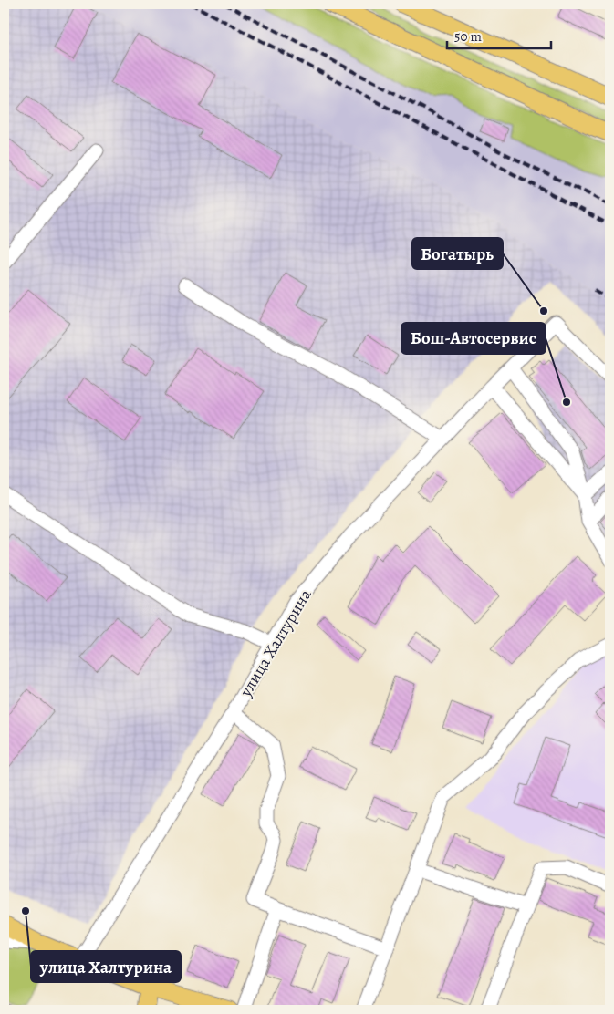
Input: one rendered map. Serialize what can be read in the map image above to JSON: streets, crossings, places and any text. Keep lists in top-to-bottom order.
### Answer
{
  "streets": {
    "street": ["улица Халтурина"]
  },
  "places": ["Богатырь", "Бош-Автосервис", "улица Халтурина"],
  "scale_bar": "50 m"
}
